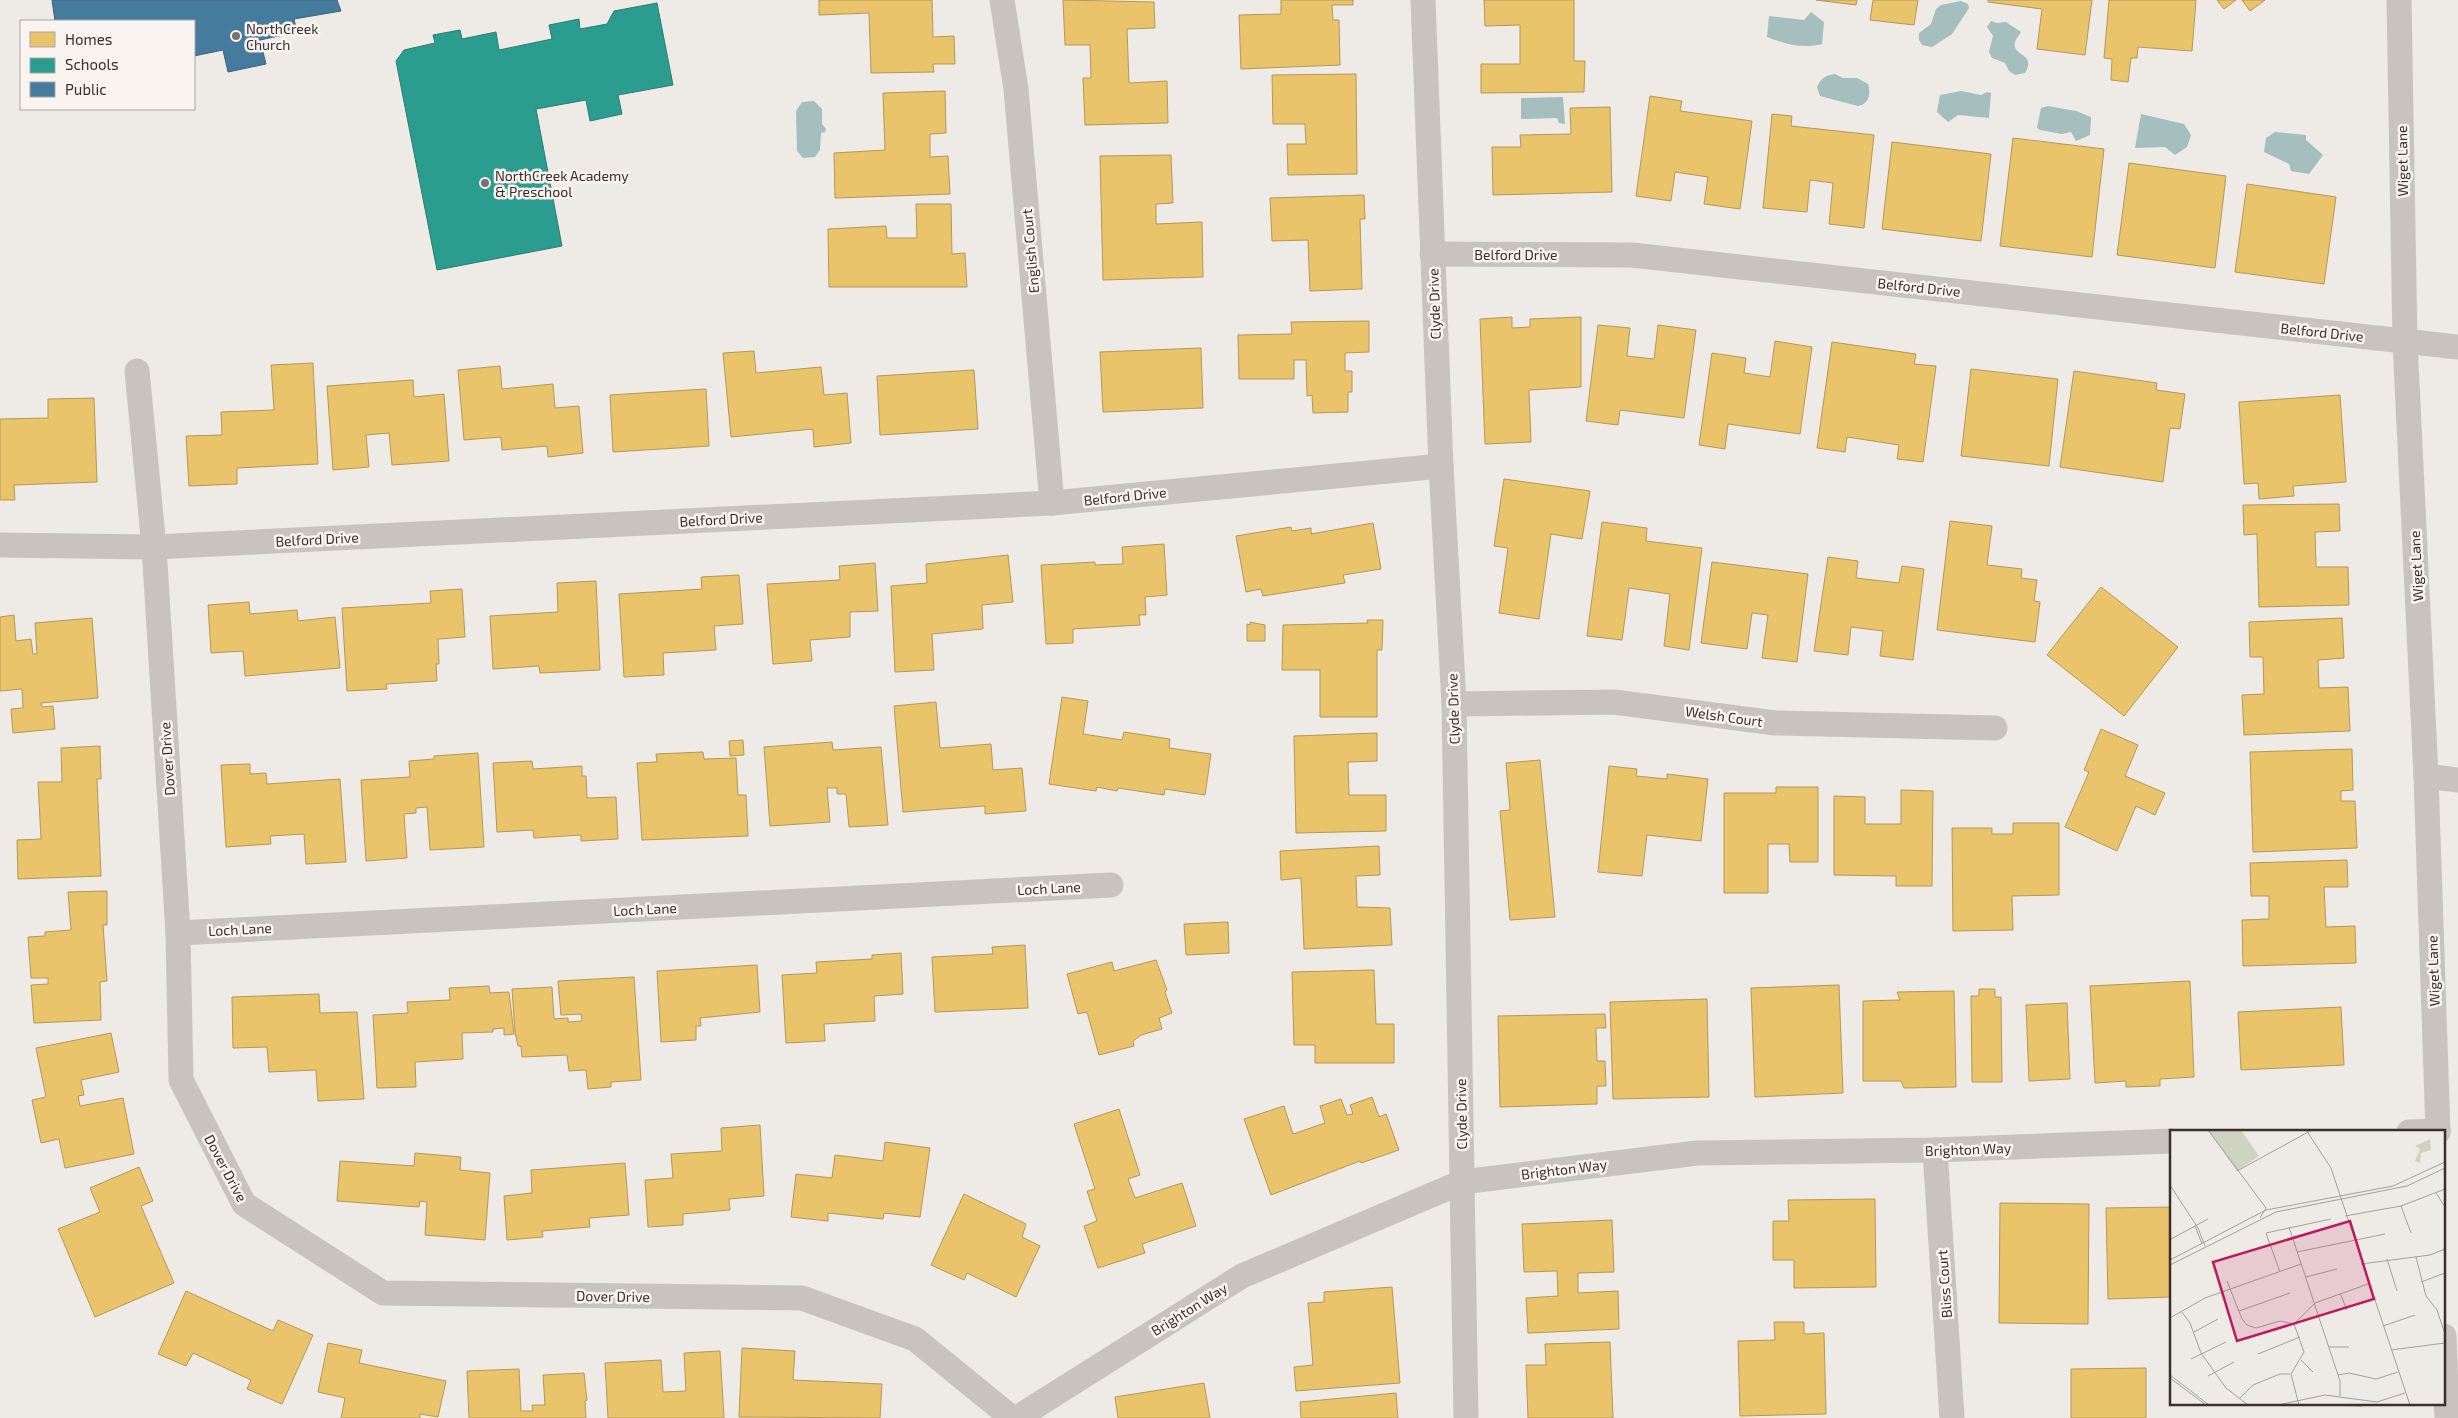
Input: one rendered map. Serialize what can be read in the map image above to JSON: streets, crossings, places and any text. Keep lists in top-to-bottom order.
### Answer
{
  "streets": {
    "street": [
      "Wiget Lane",
      "English Court",
      "Belford Drive",
      "Clyde Drive",
      "Welsh Court",
      "Dover Drive",
      "Loch Lane",
      "Brighton Way",
      "Bliss Court"
    ]
  },
  "crossings": [
    ["Wiget Lane", "Belford Drive"],
    ["English Court", "Belford Drive"],
    ["Belford Drive", "Clyde Drive"],
    ["Belford Drive", "Dover Drive"],
    ["Clyde Drive", "Welsh Court"],
    ["Clyde Drive", "Brighton Way"],
    ["Dover Drive", "Loch Lane"],
    ["Brighton Way", "Bliss Court"]
  ],
  "places": ["NorthCreek Church", "NorthCreek Academy & Preschool"],
  "legend": ["Homes", "Schools", "Public"]
}
